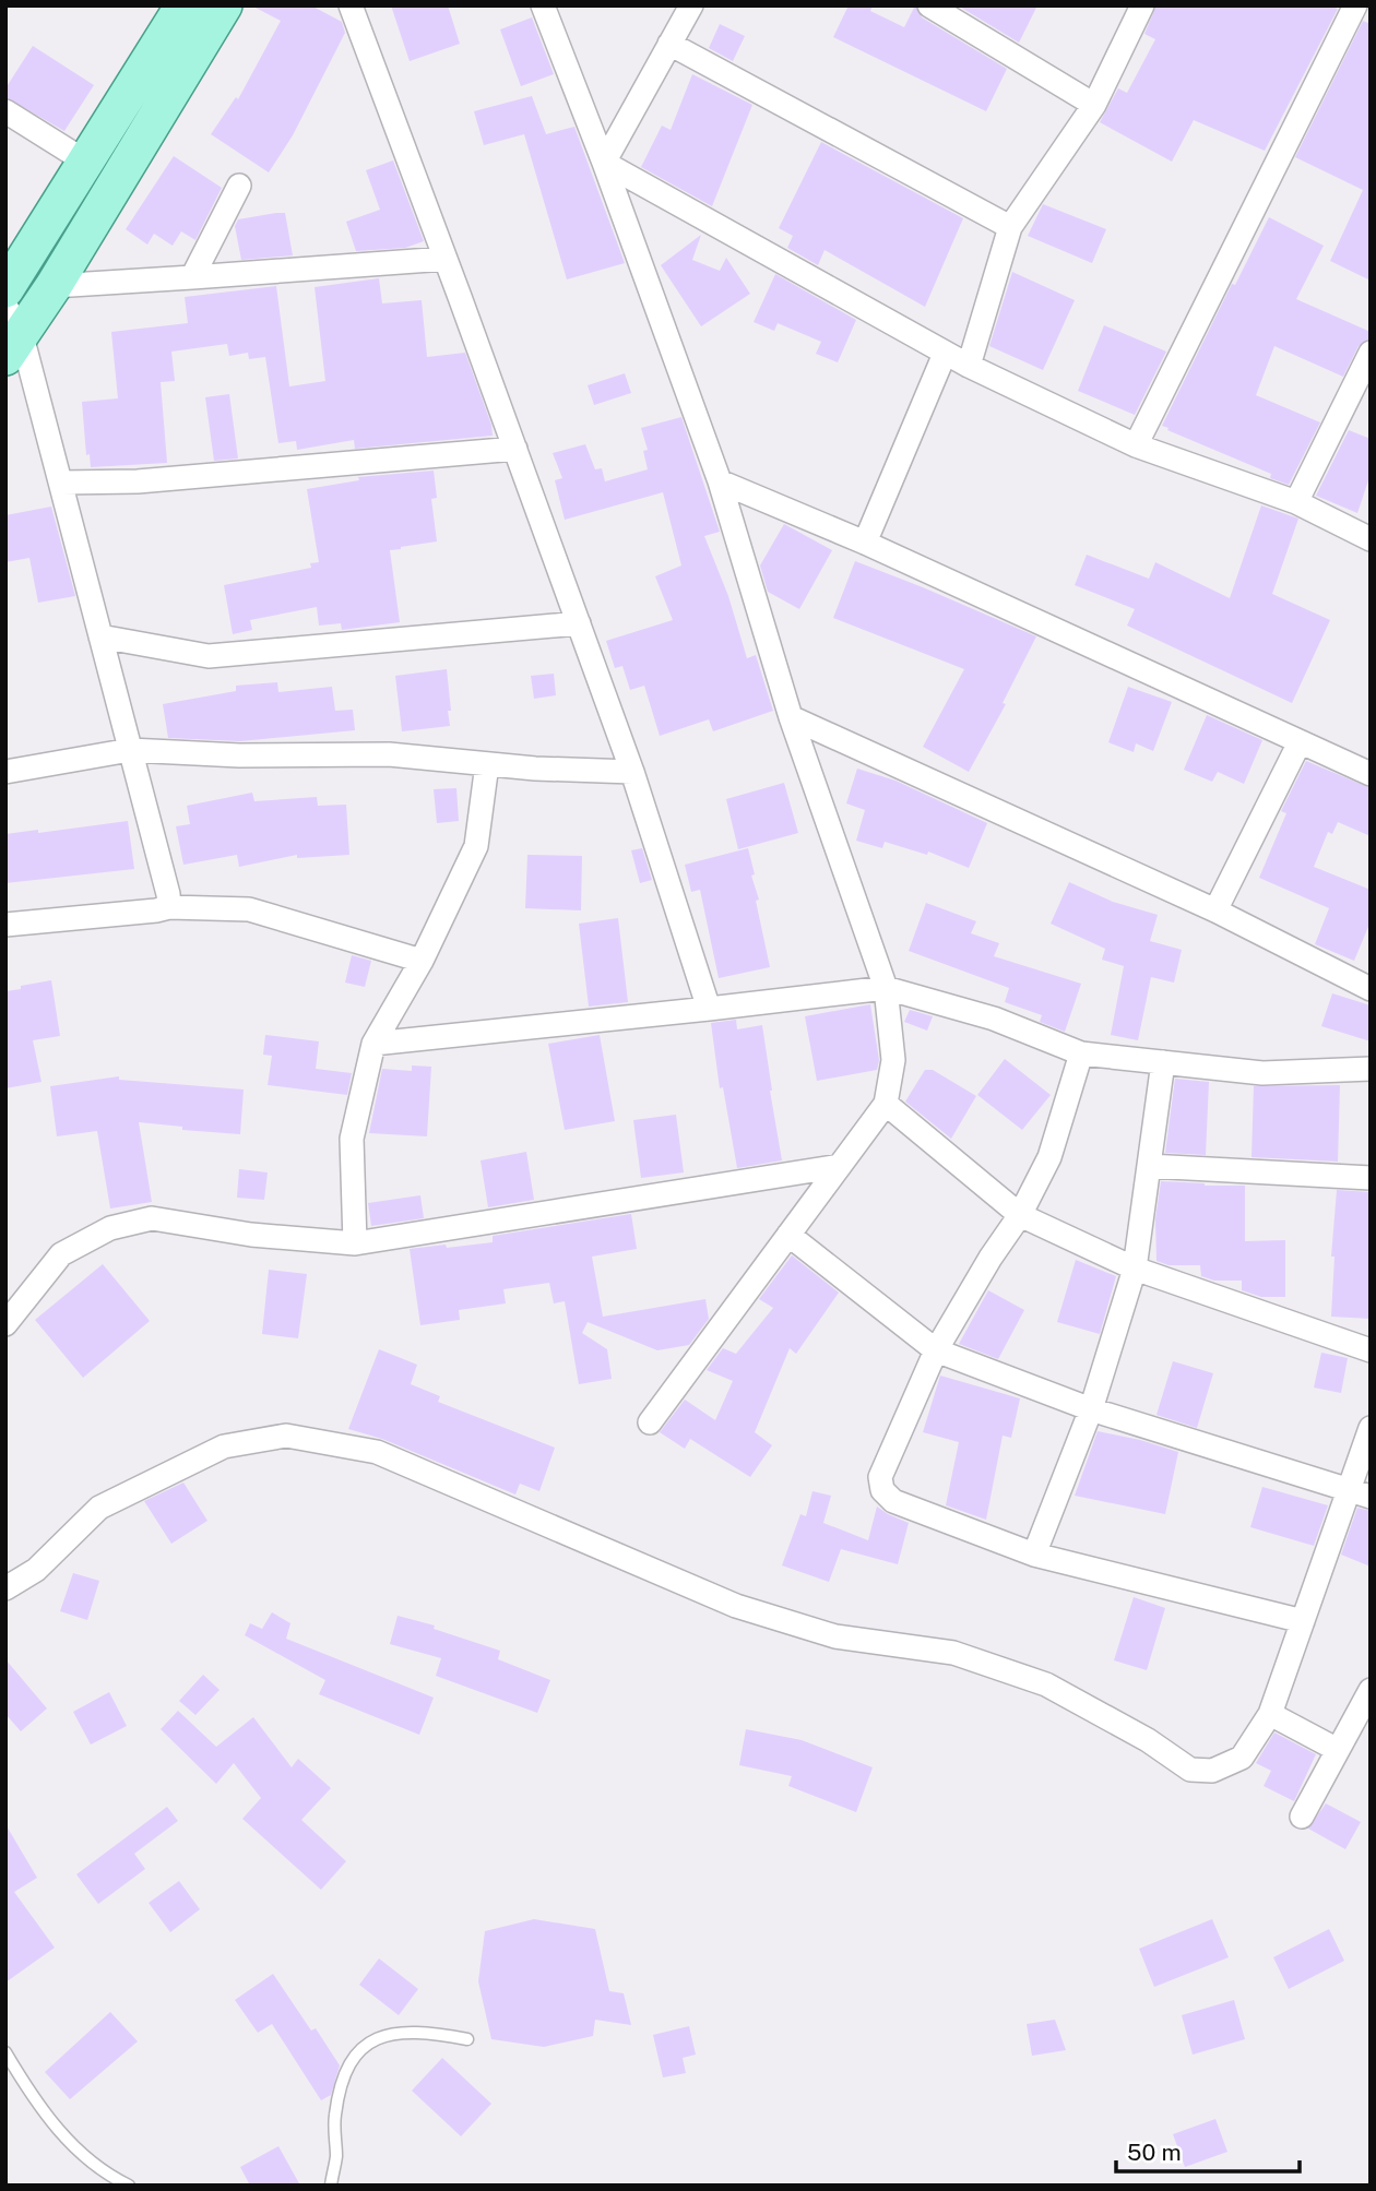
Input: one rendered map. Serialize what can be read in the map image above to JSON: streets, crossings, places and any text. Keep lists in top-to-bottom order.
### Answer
{
  "scale_bar": "50 m"
}
